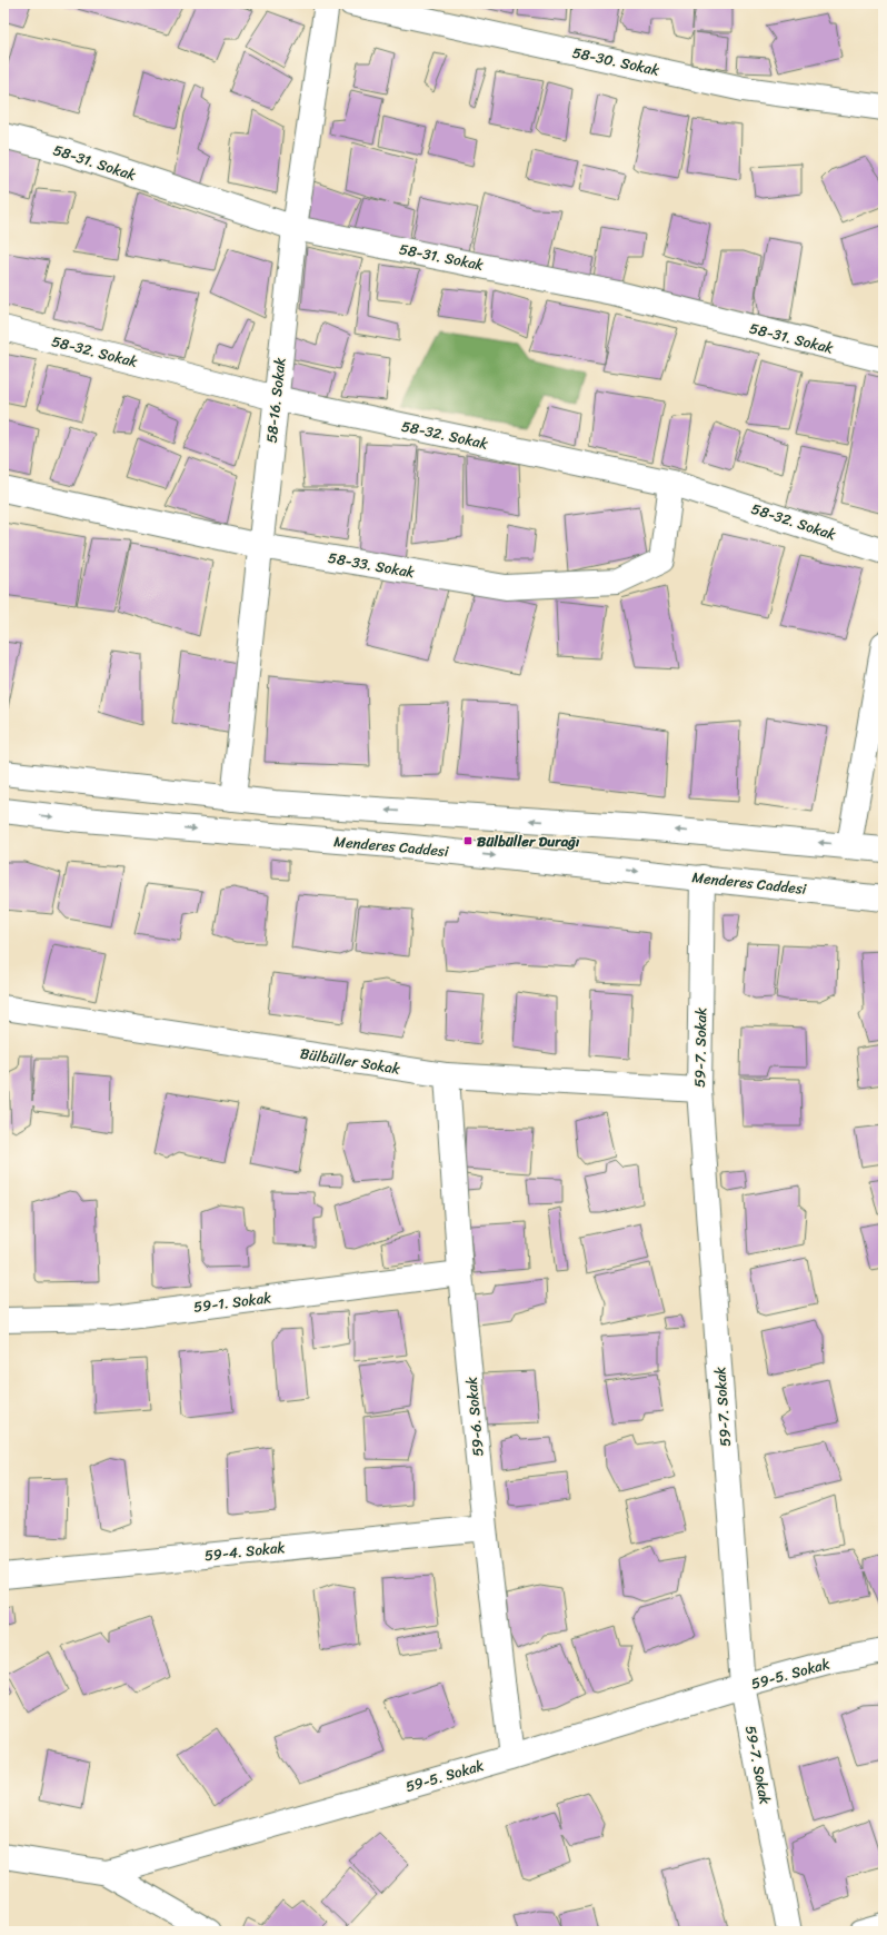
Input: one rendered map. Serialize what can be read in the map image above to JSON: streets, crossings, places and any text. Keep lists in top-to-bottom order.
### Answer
{
  "streets": {
    "street": [
      "58-30. Sokak",
      "58-31. Sokak",
      "58-32. Sokak",
      "58-16. Sokak",
      "58-33. Sokak",
      "Menderes Caddesi",
      "59-7. Sokak",
      "Bülbüller Sokak",
      "59-1. Sokak",
      "59-6. Sokak",
      "59-4. Sokak",
      "59-5. Sokak"
    ]
  },
  "crossings": [
    ["58-31. Sokak", "58-16. Sokak"],
    ["58-32. Sokak", "58-16. Sokak"],
    ["58-32. Sokak", "58-33. Sokak"],
    ["58-16. Sokak", "58-33. Sokak"],
    ["Menderes Caddesi", "59-7. Sokak"],
    ["59-7. Sokak", "Bülbüller Sokak"],
    ["59-7. Sokak", "59-5. Sokak"],
    ["Bülbüller Sokak", "59-6. Sokak"],
    ["59-1. Sokak", "59-6. Sokak"],
    ["59-6. Sokak", "59-4. Sokak"],
    ["59-6. Sokak", "59-5. Sokak"]
  ],
  "places": {
    "transit": ["Bülbüller Durağı"]
  }
}
